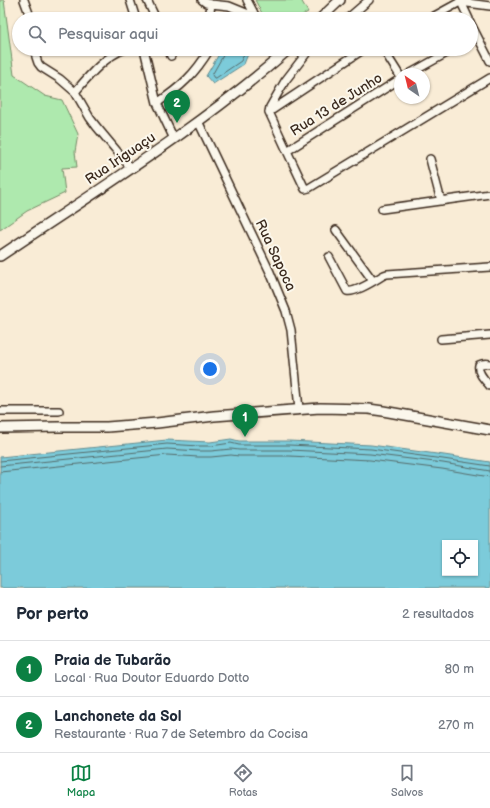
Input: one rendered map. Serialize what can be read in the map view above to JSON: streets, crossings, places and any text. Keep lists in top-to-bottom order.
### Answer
{
  "streets": {
    "main road": ["Rua Iriguaçu"],
    "street": ["Rua 13 de Junho", "Rua Sapoca"]
  },
  "crossings": [
    ["Rua Iriguaçu", "Rua Sapoca"]
  ],
  "north": "top left",
  "page": {
    "search": "Pesquisar aqui",
    "pins": ["2", "1"],
    "heading": ["Por perto", "2 resultados"],
    "list": [
      {
        "mark": "1",
        "name": "Praia de Tubarão",
        "note": "Local · Rua Doutor Eduardo Dotto",
        "value": "80 m"
      },
      {
        "mark": "2",
        "name": "Lanchonete da Sol",
        "note": "Restaurante · Rua 7 de Setembro da Cocisa",
        "value": "270 m"
      }
    ],
    "nav": ["Mapa", "Rotas", "Salvos"]
  }
}
